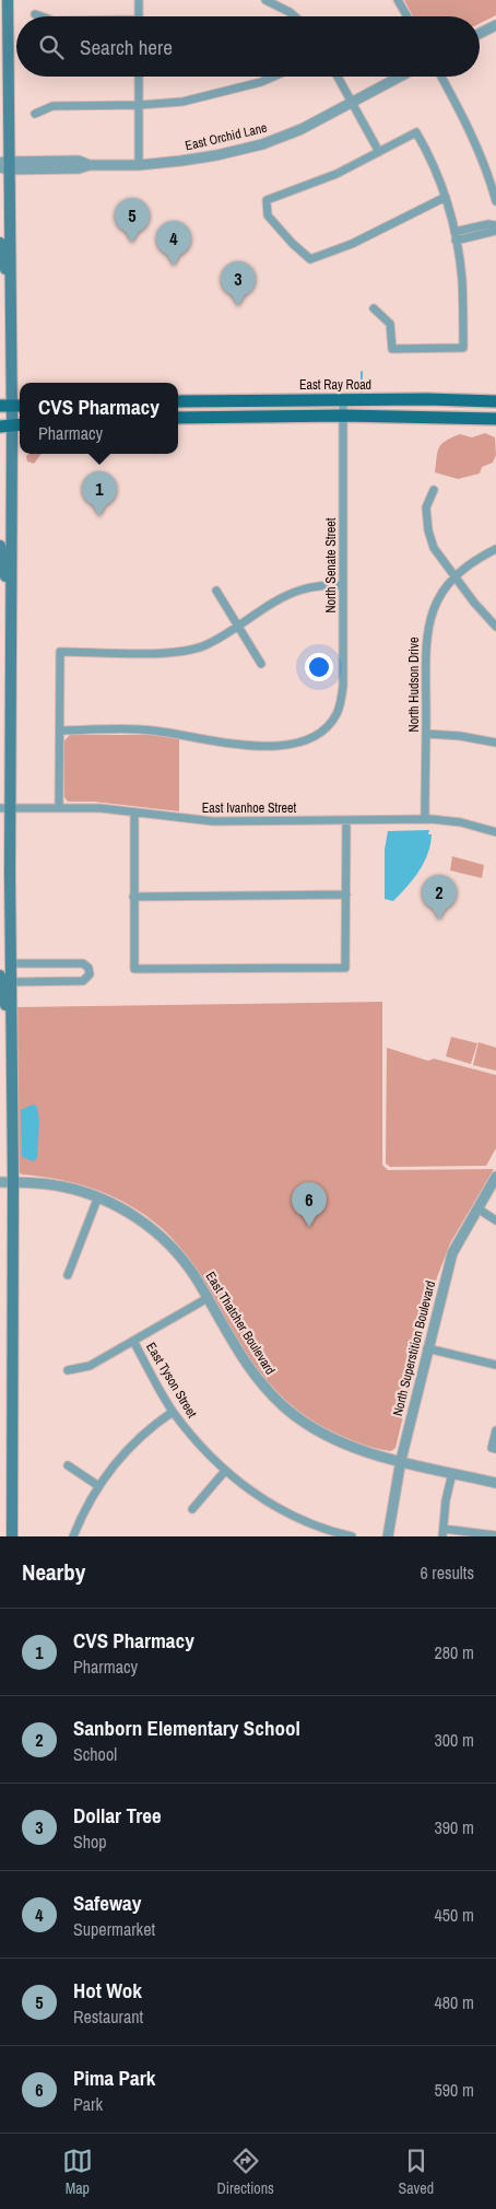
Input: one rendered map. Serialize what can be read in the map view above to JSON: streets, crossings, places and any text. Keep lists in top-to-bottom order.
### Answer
{
  "streets": {
    "main road": ["East Ray Road"],
    "street": [
      "East Orchid Lane",
      "North Senate Street",
      "North Hudson Drive",
      "East Ivanhoe Street",
      "East Thatcher Boulevard",
      "North Superstition Boulevard",
      "East Tyson Street"
    ]
  },
  "crossings": [
    ["East Ray Road", "North Senate Street"],
    ["North Hudson Drive", "East Ivanhoe Street"],
    ["East Thatcher Boulevard", "North Superstition Boulevard"]
  ],
  "page": {
    "search": "Search here",
    "pins": [
      "5",
      "4",
      "3",
      "1",
      "2",
      "6"
    ],
    "popup": ["CVS Pharmacy", "Pharmacy"],
    "heading": ["Nearby", "6 results"],
    "list": [
      {
        "mark": "1",
        "name": "CVS Pharmacy",
        "note": "Pharmacy",
        "value": "280 m"
      },
      {
        "mark": "2",
        "name": "Sanborn Elementary School",
        "note": "School",
        "value": "300 m"
      },
      {
        "mark": "3",
        "name": "Dollar Tree",
        "note": "Shop",
        "value": "390 m"
      },
      {
        "mark": "4",
        "name": "Safeway",
        "note": "Supermarket",
        "value": "450 m"
      },
      {
        "mark": "5",
        "name": "Hot Wok",
        "note": "Restaurant",
        "value": "480 m"
      },
      {
        "mark": "6",
        "name": "Pima Park",
        "note": "Park",
        "value": "590 m"
      }
    ],
    "nav": ["Map", "Directions", "Saved"]
  }
}
